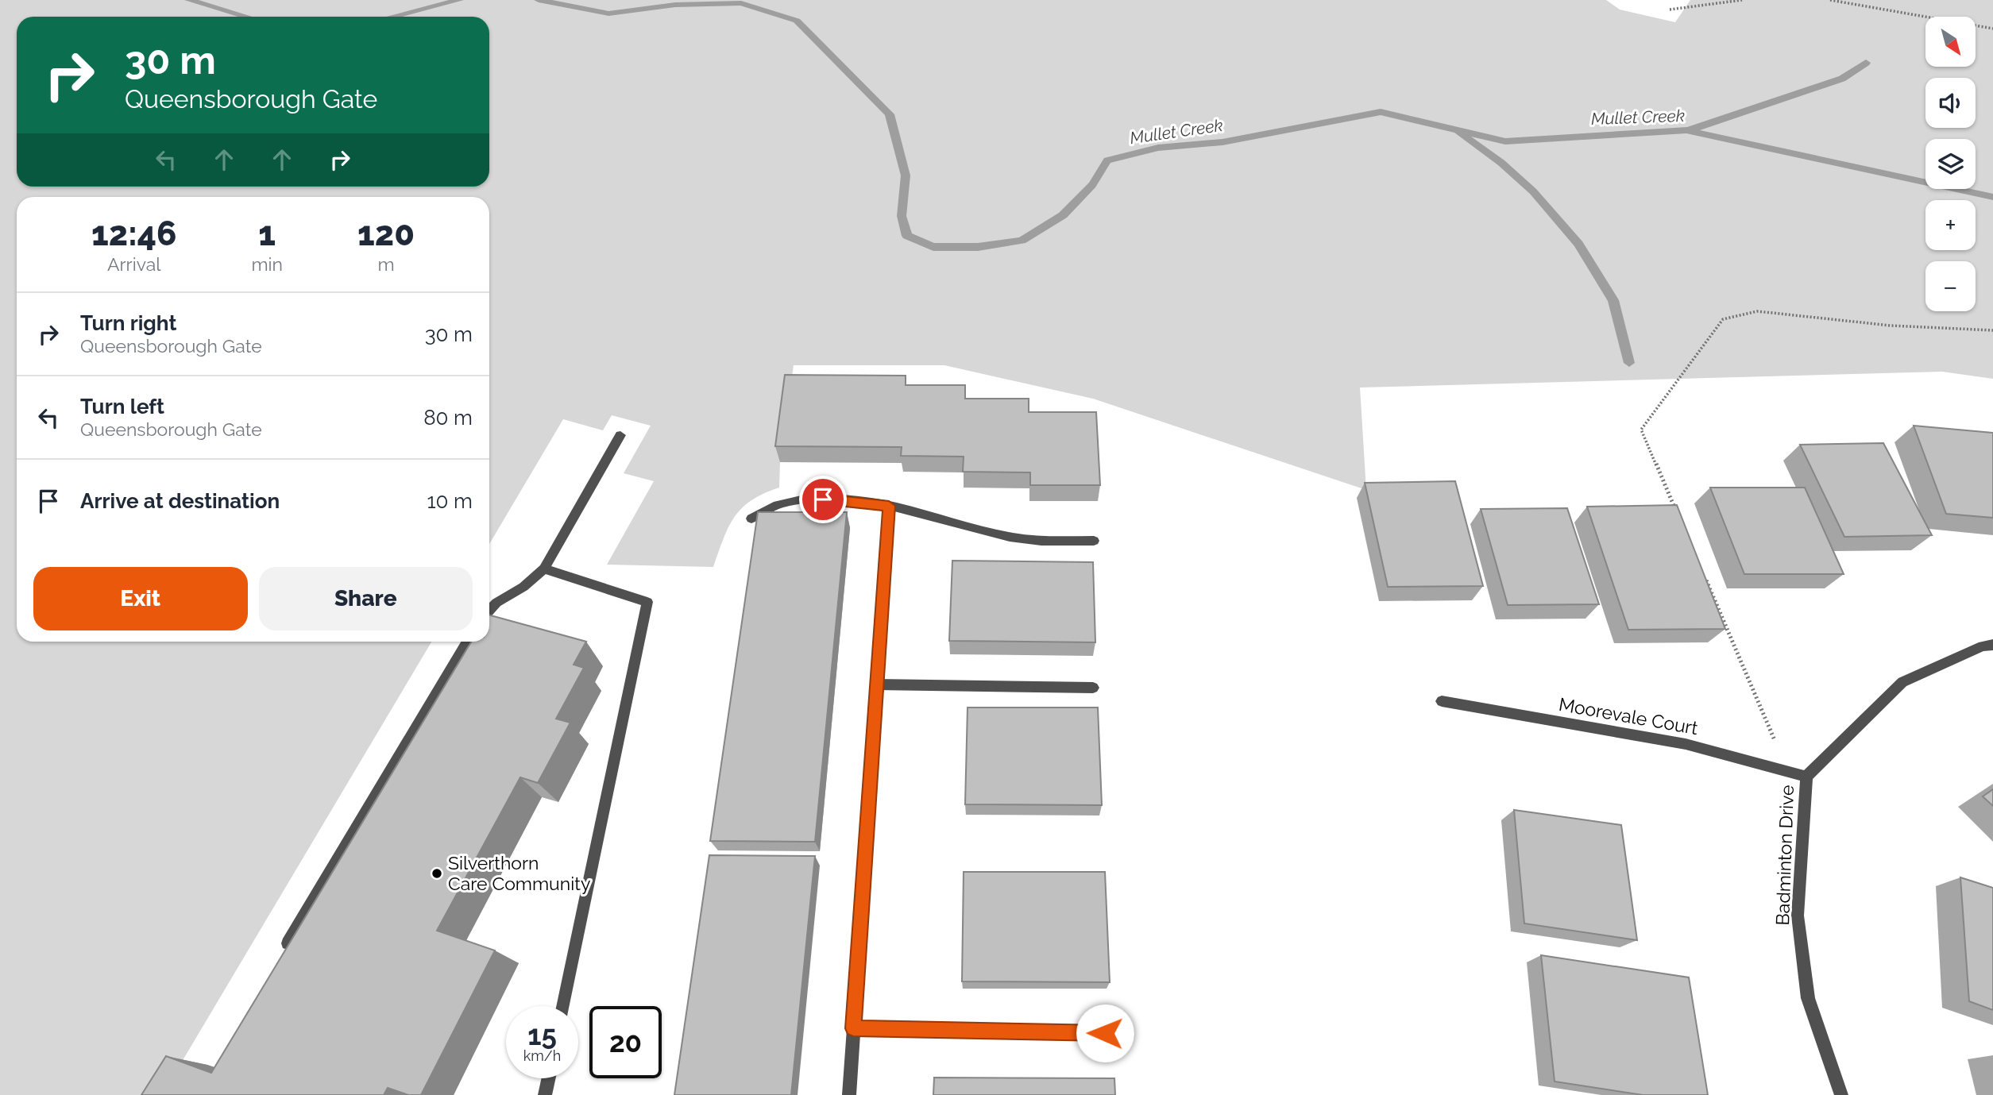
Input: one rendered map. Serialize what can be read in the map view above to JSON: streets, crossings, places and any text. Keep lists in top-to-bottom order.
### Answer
{
  "streets": {
    "street": ["Moorevale Court", "Badminton Drive"]
  },
  "crossings": [
    ["Moorevale Court", "Badminton Drive"]
  ],
  "water": ["Mullet Creek"],
  "places": ["Silverthorn Care Community"],
  "north": "bottom right",
  "page": {
    "map_buttons": ["+", "−"],
    "turn": ["30 m", "Queensborough Gate"],
    "eta": [
      "12:46",
      "Arrival",
      "1",
      "min",
      "120",
      "m"
    ],
    "list": [
      {
        "name": "Turn right",
        "note": "Queensborough Gate",
        "value": "30 m"
      },
      {
        "name": "Turn left",
        "note": "Queensborough Gate",
        "value": "80 m"
      },
      {
        "name": "Arrive at destination",
        "value": "10 m"
      }
    ],
    "buttons": ["Exit", "Share"],
    "speed": "15 km/h",
    "limit": "20"
  }
}
